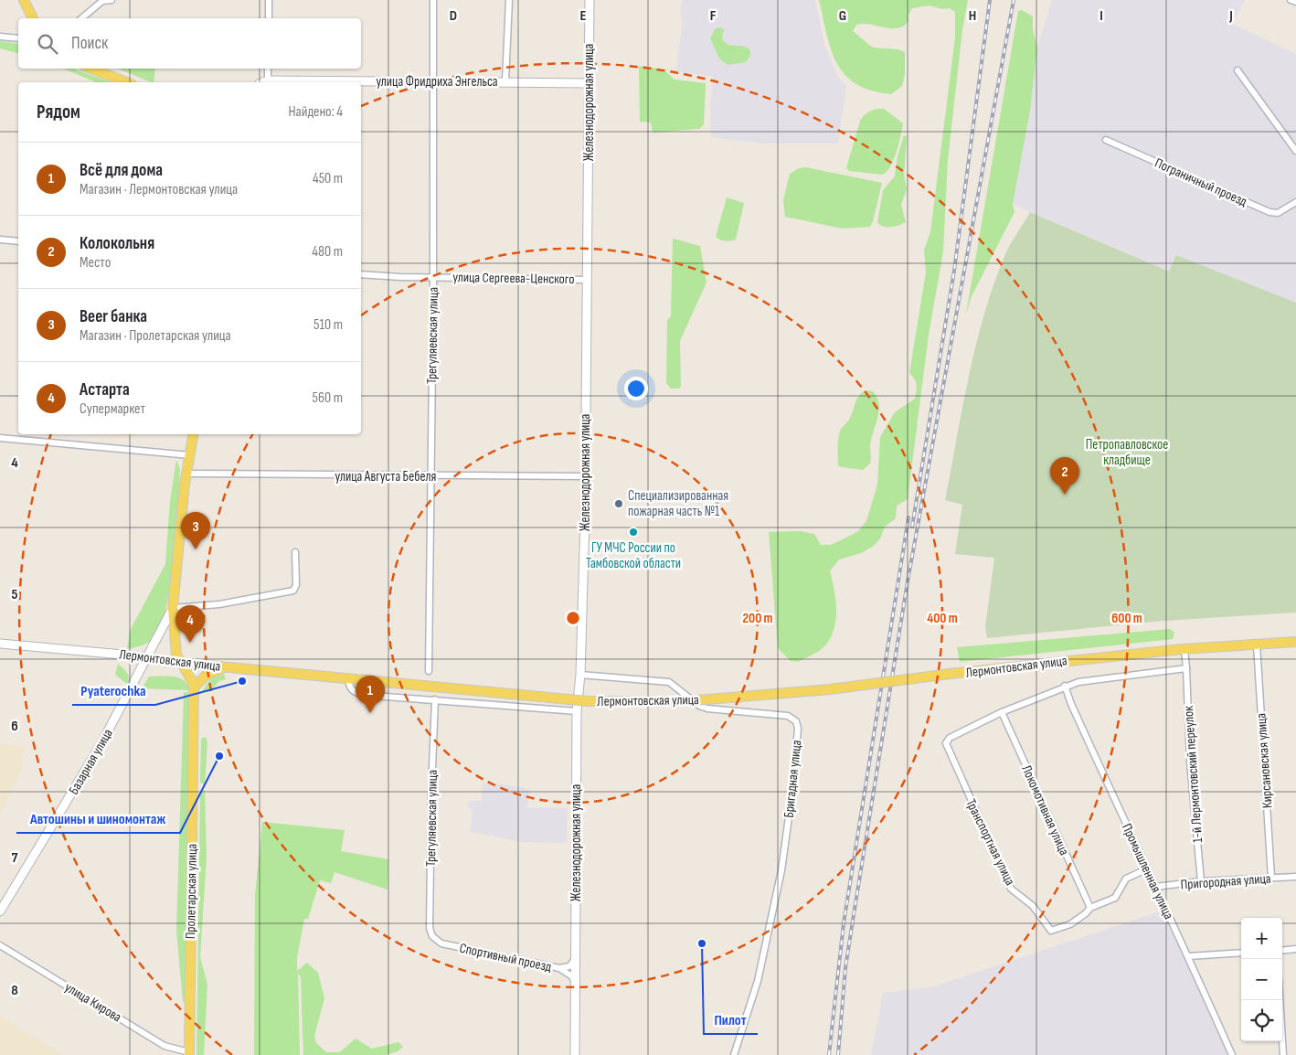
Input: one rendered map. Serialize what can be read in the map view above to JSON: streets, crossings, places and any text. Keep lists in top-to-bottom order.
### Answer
{
  "streets": {
    "main road": ["Лермонтовская улица", "Пролетарская улица"],
    "street": [
      "улица Фридриха Энгельса",
      "Железнодорожная улица",
      "Пограничный проезд",
      "улица Сергеева-Ценского",
      "Трегуляевская улица",
      "улица Августа Бебеля",
      "Кирсановская улица",
      "Базарная улица",
      "1-й Лермонтовский переулок",
      "Бригадная улица",
      "Локомотивная улица",
      "Транспортная улица",
      "Промышленная улица",
      "Пригородная улица",
      "Спортивный проезд",
      "улица Кирова"
    ]
  },
  "crossings": [
    ["улица Фридриха Энгельса", "Железнодорожная улица"],
    ["улица Фридриха Энгельса", "Трегуляевская улица"],
    ["Железнодорожная улица", "улица Сергеева-Ценского"],
    ["Железнодорожная улица", "улица Августа Бебеля"],
    ["Железнодорожная улица", "Бригадная улица"],
    ["Железнодорожная улица", "Спортивный проезд"],
    ["улица Сергеева-Ценского", "Трегуляевская улица"],
    ["Трегуляевская улица", "улица Августа Бебеля"],
    ["Трегуляевская улица", "Спортивный проезд"],
    ["улица Августа Бебеля", "Пролетарская улица"],
    ["Лермонтовская улица", "Кирсановская улица"],
    ["Лермонтовская улица", "Базарная улица"],
    ["Лермонтовская улица", "1-й Лермонтовский переулок"],
    ["Лермонтовская улица", "Пролетарская улица"],
    ["Кирсановская улица", "Пригородная улица"],
    ["Базарная улица", "Пролетарская улица"],
    ["1-й Лермонтовский переулок", "Пригородная улица"],
    ["Локомотивная улица", "Транспортная улица"],
    ["Промышленная улица", "Пригородная улица"],
    ["Пролетарская улица", "улица Кирова"]
  ],
  "parks": ["Петропавловское кладбище"],
  "places": [
    "Специализированная пожарная часть №1",
    "ГУ МЧС России по Тамбовской области",
    "Pyaterochka",
    "Автошины и шиномонтаж",
    "Пилот"
  ],
  "page": {
    "search": "Поиск",
    "heading": ["Рядом", "Найдено: 4"],
    "list": [
      {
        "mark": "1",
        "name": "Всё для дома",
        "note": "Магазин · Лермонтовская улица",
        "value": "450 m"
      },
      {
        "mark": "2",
        "name": "Колокольня",
        "note": "Место",
        "value": "480 m"
      },
      {
        "mark": "3",
        "name": "Beer банка",
        "note": "Магазин · Пролетарская улица",
        "value": "510 m"
      },
      {
        "mark": "4",
        "name": "Астарта",
        "note": "Супермаркет",
        "value": "560 m"
      }
    ],
    "pins": [
      "2",
      "3",
      "4",
      "1"
    ],
    "map_buttons": ["+", "−"]
  },
  "grid": {
    "columns": [
      "D",
      "E",
      "F",
      "G",
      "H",
      "I",
      "J"
    ],
    "rows": [
      "4",
      "5",
      "6",
      "7",
      "8"
    ]
  },
  "rings": ["200 m", "400 m", "600 m"]
}
